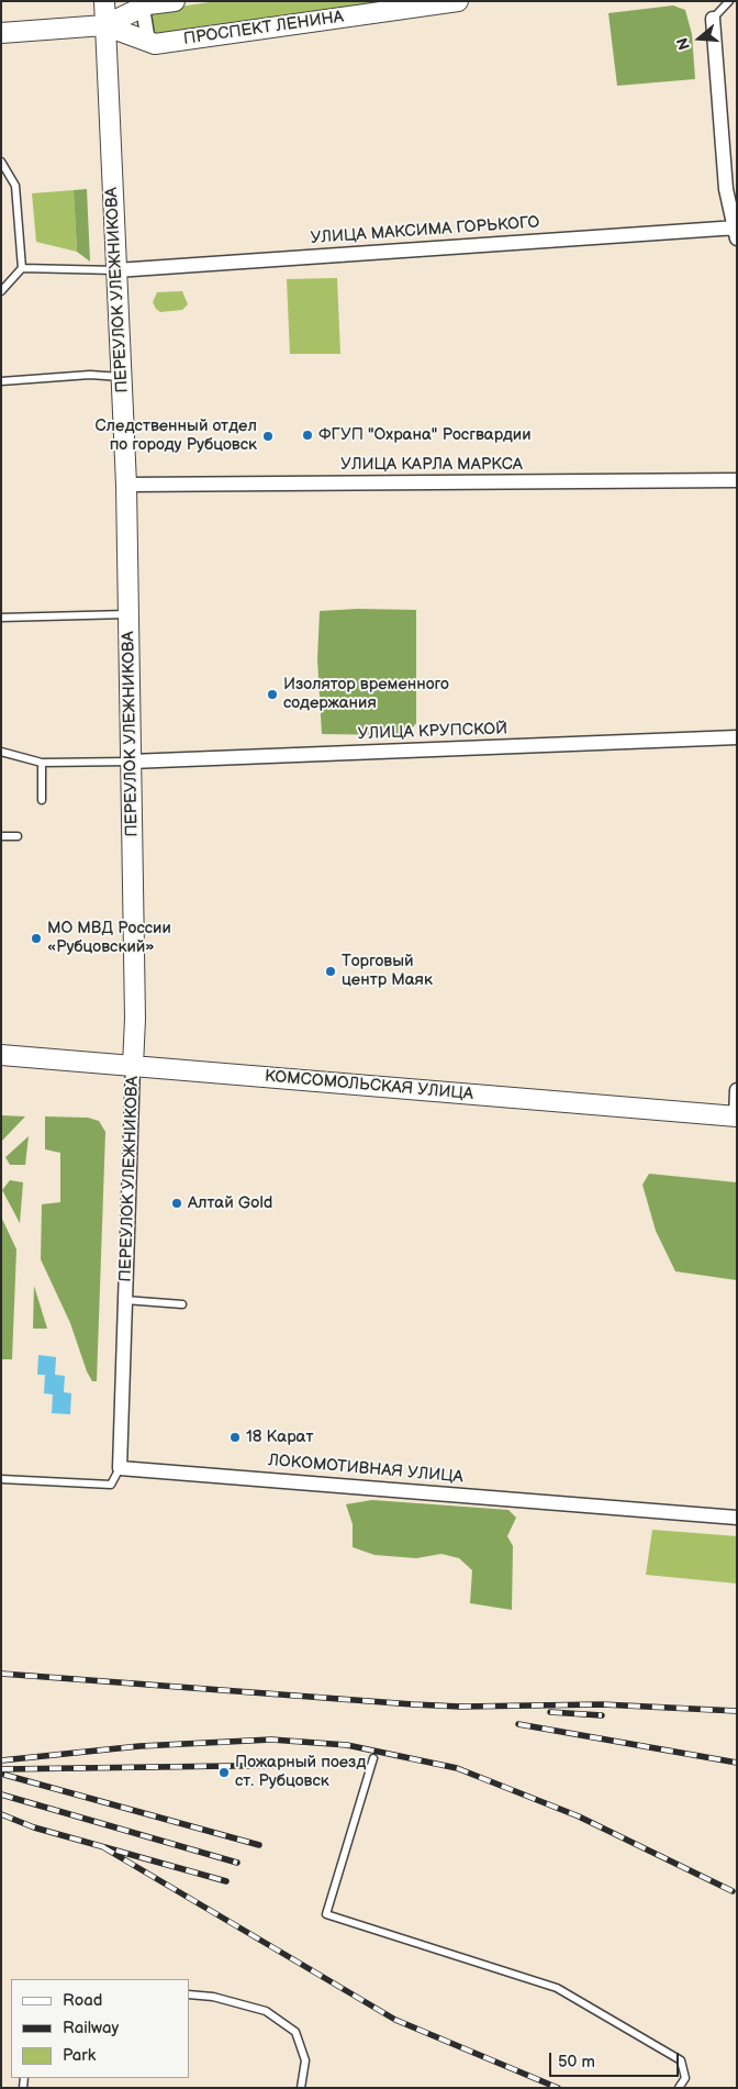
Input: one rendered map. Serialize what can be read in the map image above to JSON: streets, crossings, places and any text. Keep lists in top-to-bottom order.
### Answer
{
  "streets": {
    "main road": ["ПРОСПЕКТ ЛЕНИНА", "ПЕРЕУЛОК УЛЕЖНИКОВА", "КОМСОМОЛЬСКАЯ УЛИЦА"],
    "street": [
      "УЛИЦА МАКСИМА ГОРЬКОГО",
      "УЛИЦА КАРЛА МАРКСА",
      "УЛИЦА КРУПСКОЙ",
      "ЛОКОМОТИВНАЯ УЛИЦА"
    ]
  },
  "crossings": [
    ["ПРОСПЕКТ ЛЕНИНА", "ПЕРЕУЛОК УЛЕЖНИКОВА"],
    ["УЛИЦА МАКСИМА ГОРЬКОГО", "ПЕРЕУЛОК УЛЕЖНИКОВА"],
    ["ПЕРЕУЛОК УЛЕЖНИКОВА", "УЛИЦА КАРЛА МАРКСА"],
    ["ПЕРЕУЛОК УЛЕЖНИКОВА", "УЛИЦА КРУПСКОЙ"],
    ["ПЕРЕУЛОК УЛЕЖНИКОВА", "КОМСОМОЛЬСКАЯ УЛИЦА"],
    ["ПЕРЕУЛОК УЛЕЖНИКОВА", "ЛОКОМОТИВНАЯ УЛИЦА"]
  ],
  "places": [
    "ФГУП \"Охрана\" Росгвардии",
    "Следственный отдел по городу Рубцовск",
    "Изолятор временного содержания",
    "МО МВД России «Рубцовский»",
    "Торговый центр Маяк",
    "Алтай Gold",
    "18 Карат",
    "Пожарный поезд ст. Рубцовск"
  ],
  "legend": ["Road", "Railway", "Park"],
  "scale_bar": "50 m",
  "north": "left"
}
